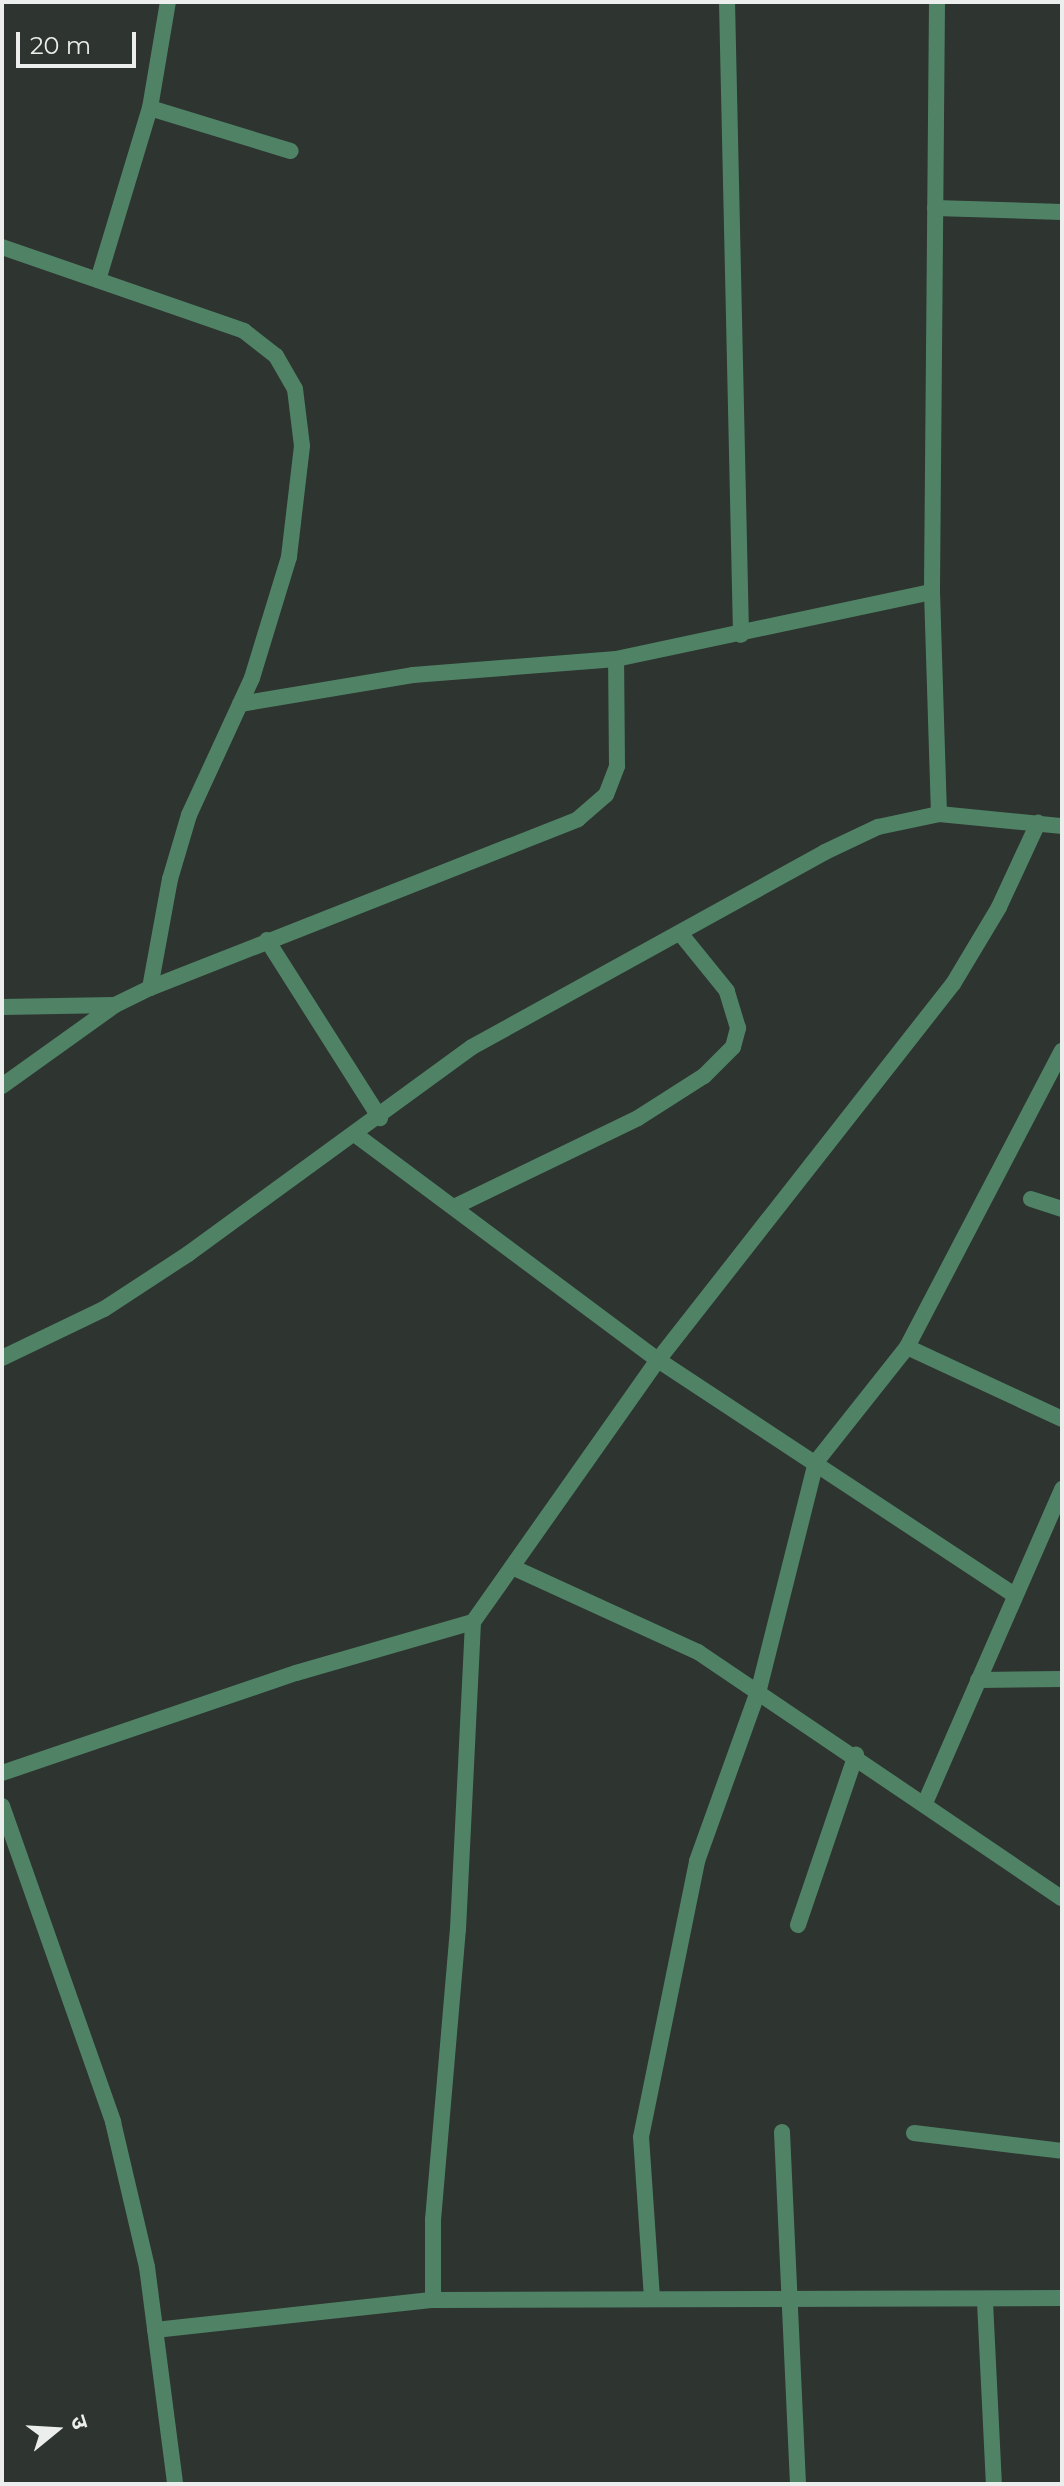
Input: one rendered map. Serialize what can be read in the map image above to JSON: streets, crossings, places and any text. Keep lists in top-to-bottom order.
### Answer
{
  "scale_bar": "20 m",
  "north": "right"
}
